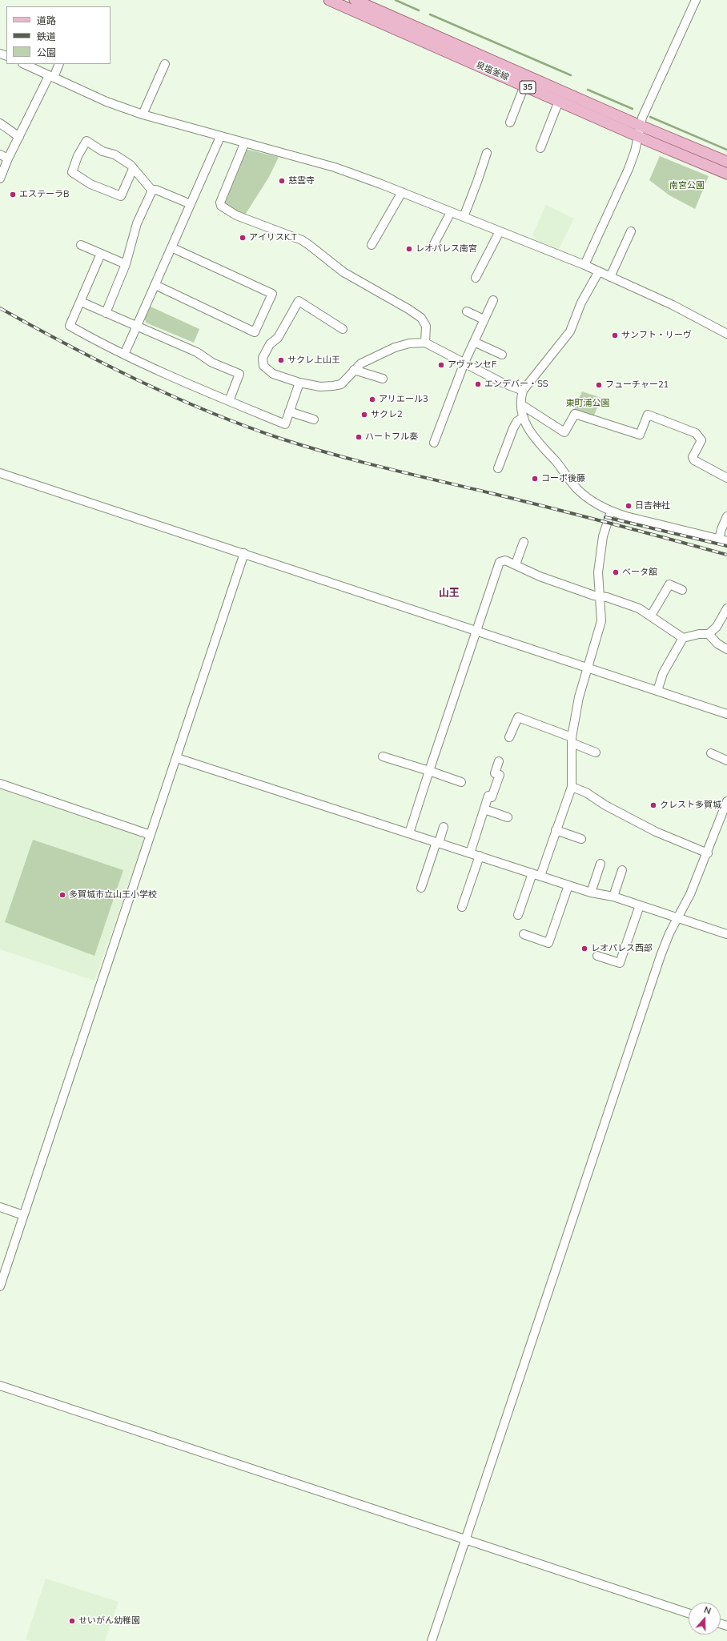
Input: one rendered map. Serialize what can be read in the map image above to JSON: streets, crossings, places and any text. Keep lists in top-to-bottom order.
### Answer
{
  "streets": {
    "main road": ["泉塩釜線", "35"]
  },
  "districts": ["山王"],
  "parks": ["南宮公園", "東町浦公園"],
  "places": [
    "慈雲寺",
    "エステーラB",
    "アイリスK.T",
    "レオパレス南宮",
    "サンフト・リーヴ",
    "サクレ上山王",
    "アヴァンセF",
    "エンデバー・SS",
    "フューチャー21",
    "アリエール3",
    "サクレ2",
    "ハートフル奏",
    "コーポ後藤",
    "日吉神社",
    "ベータ舘",
    "クレスト多賀城",
    "多賀城市立山王小学校",
    "レオパレス西部",
    "せいがん幼稚園"
  ],
  "legend": ["道路", "鉄道", "公園"],
  "north": "top"
}
